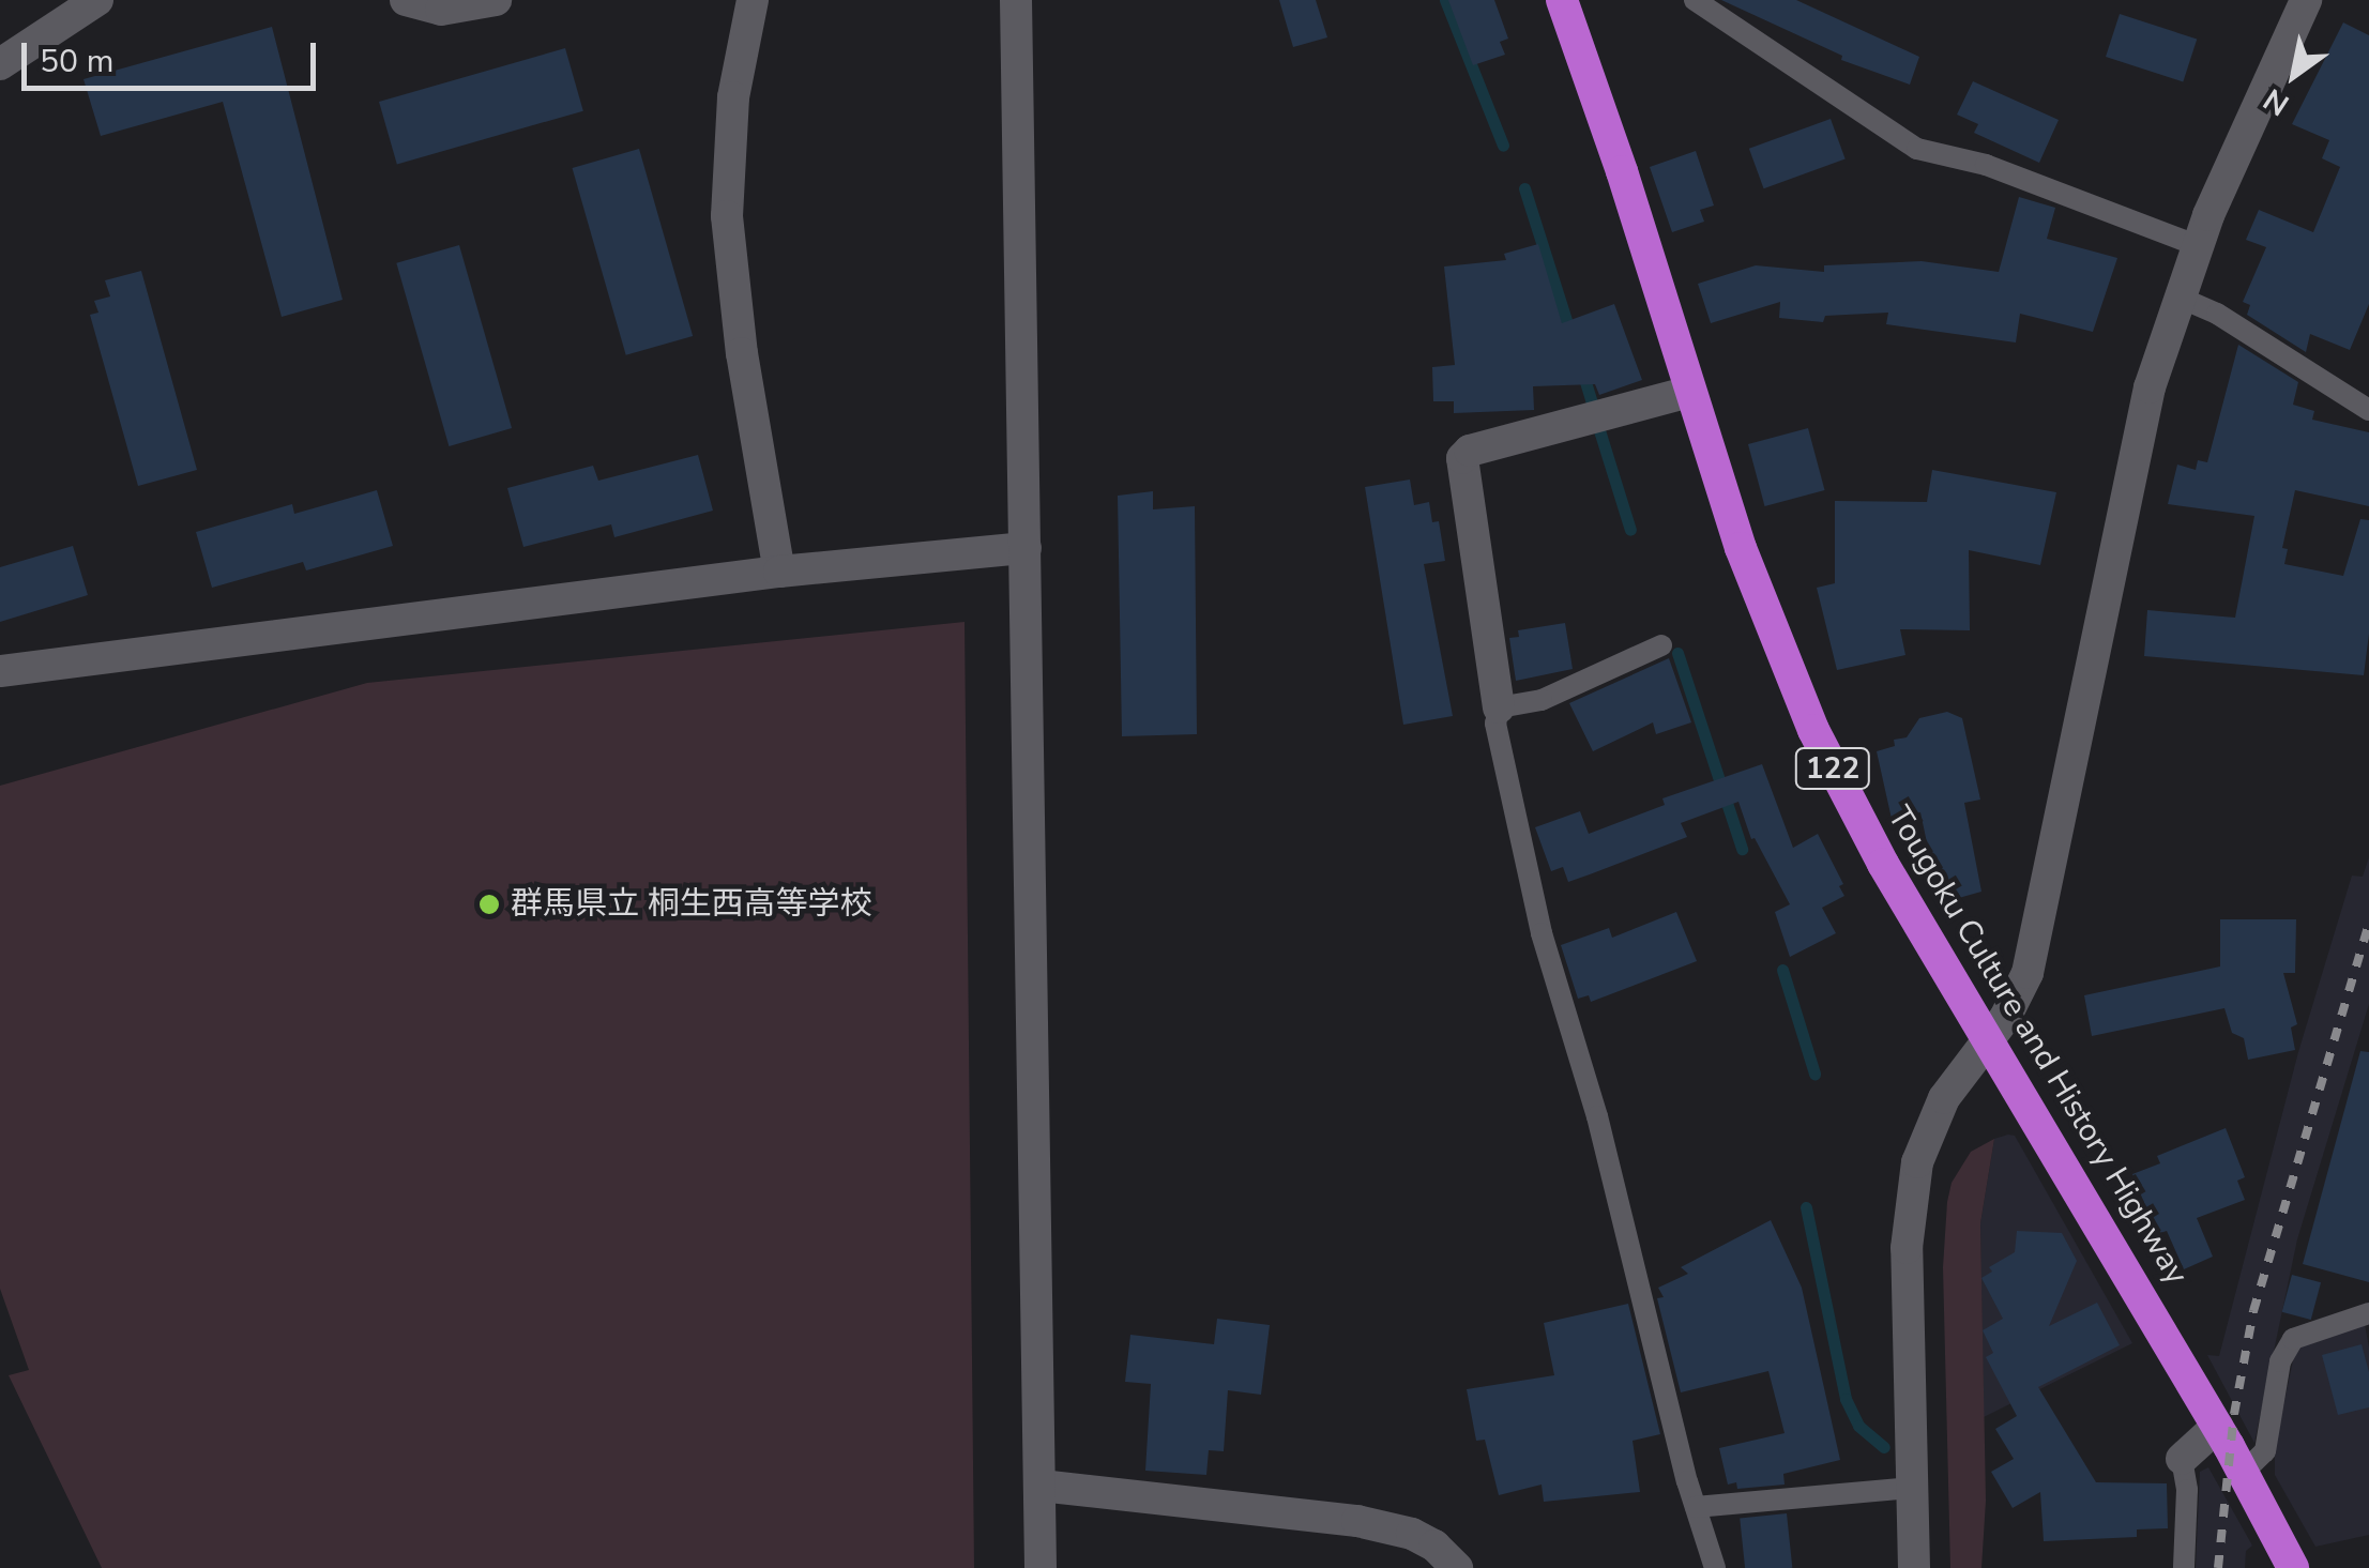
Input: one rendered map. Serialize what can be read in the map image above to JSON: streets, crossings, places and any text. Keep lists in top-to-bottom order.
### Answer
{
  "streets": {
    "highway": ["122", "Tougoku Culture and History Highway"]
  },
  "places": ["群馬県立 桐生西高等学校"],
  "scale_bar": "50 m",
  "north": "bottom left"
}
